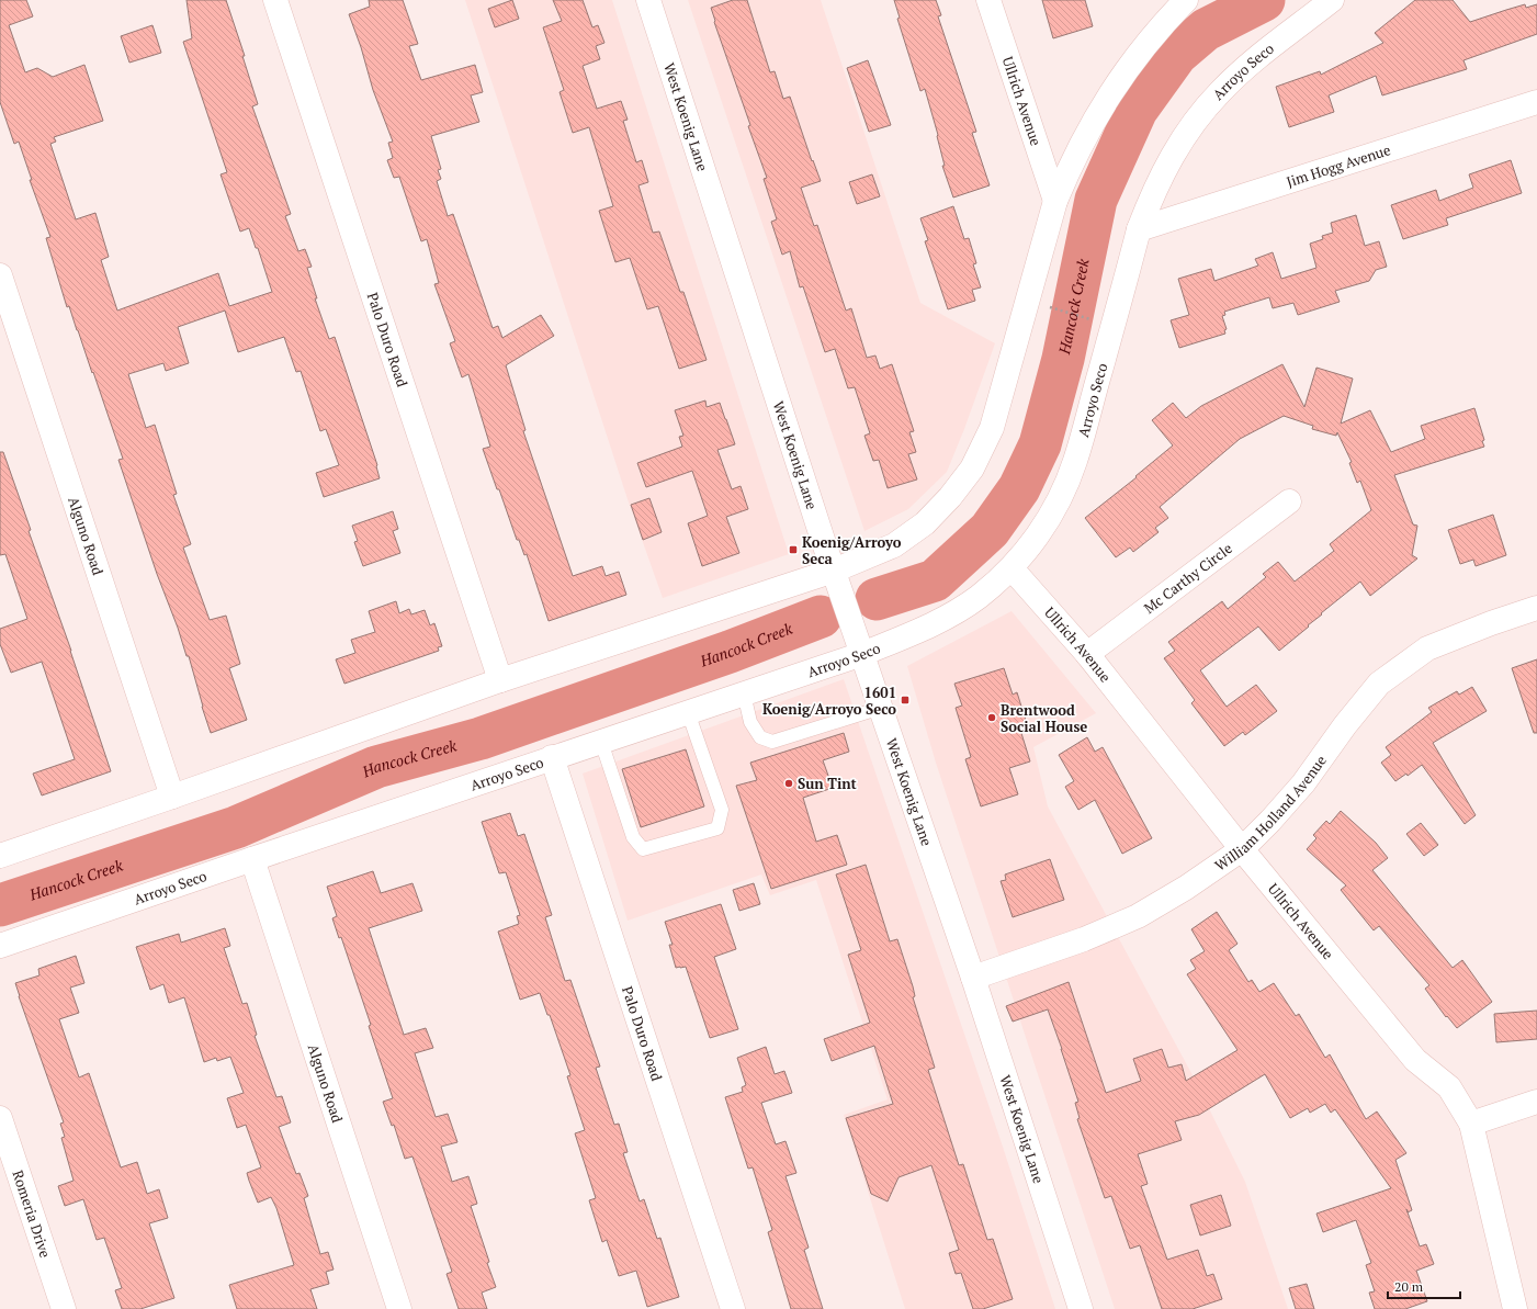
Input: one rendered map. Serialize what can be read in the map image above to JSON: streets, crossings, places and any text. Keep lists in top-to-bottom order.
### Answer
{
  "streets": {
    "street": [
      "Arroyo Seco",
      "Ullrich Avenue",
      "West Koenig Lane",
      "Jim Hogg Avenue",
      "Palo Duro Road",
      "Alguno Road",
      "Mc Carthy Circle",
      "William Holland Avenue",
      "Romeria Drive"
    ]
  },
  "crossings": [
    ["Arroyo Seco", "Ullrich Avenue"],
    ["Arroyo Seco", "West Koenig Lane"],
    ["Arroyo Seco", "Jim Hogg Avenue"],
    ["Arroyo Seco", "Palo Duro Road"],
    ["Arroyo Seco", "Alguno Road"],
    ["Ullrich Avenue", "Mc Carthy Circle"],
    ["Ullrich Avenue", "William Holland Avenue"],
    ["West Koenig Lane", "William Holland Avenue"]
  ],
  "water": ["Hancock Creek"],
  "places": {
    "transit": ["Koenig/Arroyo Seca", "1601 Koenig/Arroyo Seco"],
    "other": ["Brentwood Social House", "Sun Tint"]
  },
  "scale_bar": "20 m"
}
